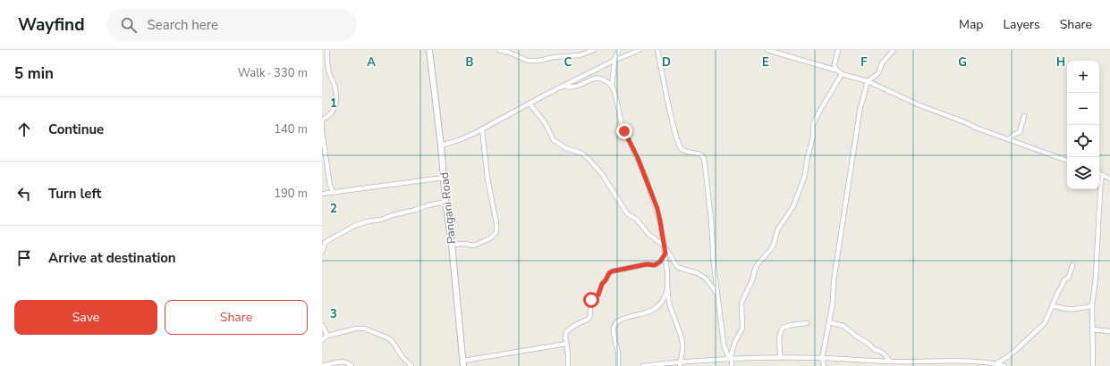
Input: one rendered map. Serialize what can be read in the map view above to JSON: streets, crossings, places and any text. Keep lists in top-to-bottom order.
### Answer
{
  "streets": {
    "main road": ["Pangani Road"]
  },
  "page": {
    "header": "Wayfind",
    "search": "Search here",
    "nav": ["Map", "Layers", "Share"],
    "heading": ["5 min", "Walk · 330 m"],
    "map_buttons": ["+", "−"],
    "list": [
      ["Continue", "140 m"],
      ["Turn left", "190 m"],
      "Arrive at destination"
    ],
    "buttons": ["Save", "Share"]
  },
  "grid": {
    "columns": [
      "A",
      "B",
      "C",
      "D",
      "E",
      "F",
      "G",
      "H"
    ],
    "rows": ["1", "2", "3"]
  }
}
